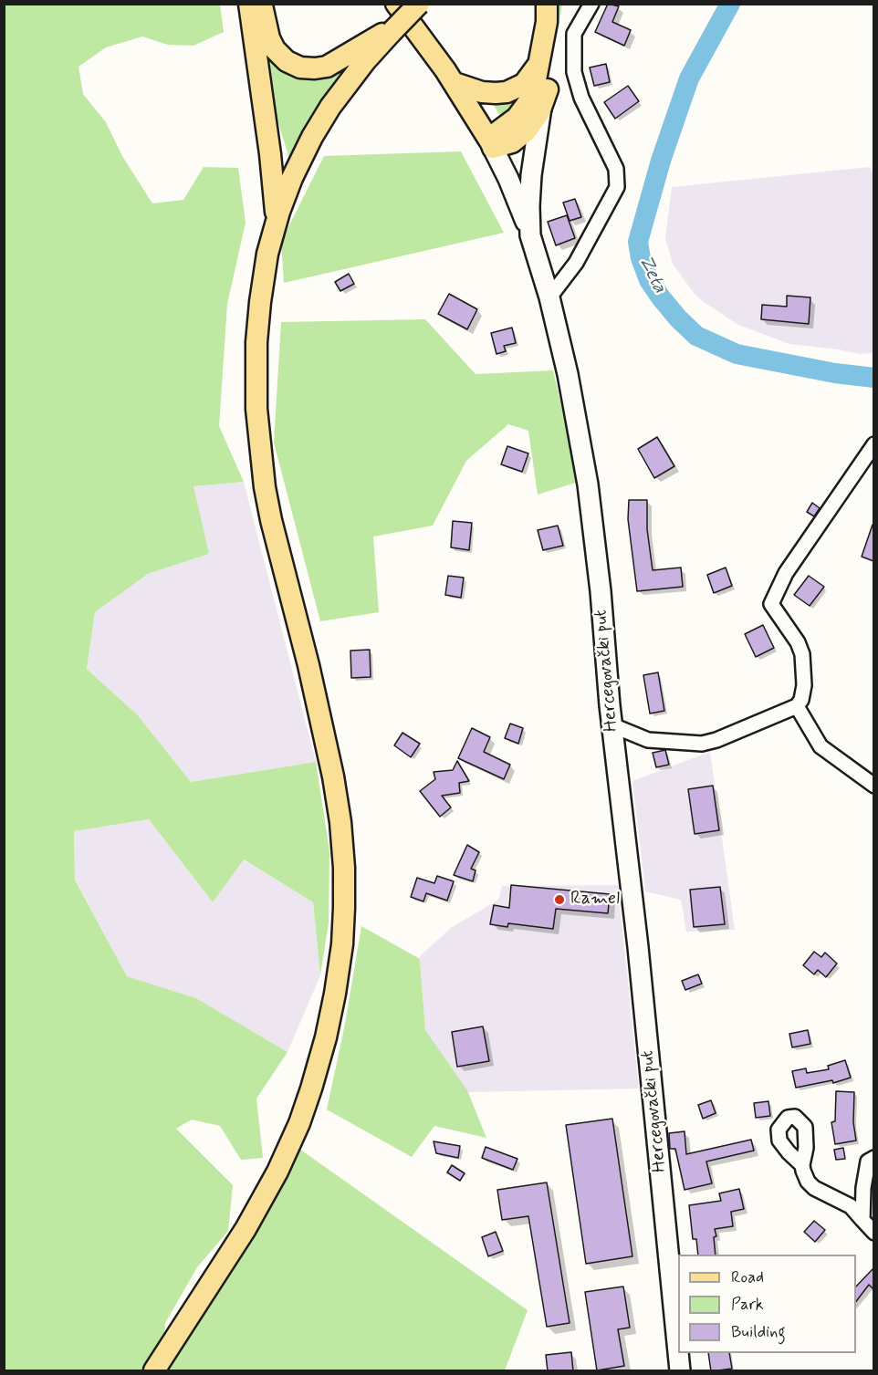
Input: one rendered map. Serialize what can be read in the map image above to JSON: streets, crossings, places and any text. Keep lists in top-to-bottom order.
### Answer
{
  "streets": {
    "main road": ["Hercegovački put"]
  },
  "water": ["Zeta"],
  "places": ["Ramel"],
  "legend": ["Road", "Park", "Building"]
}
